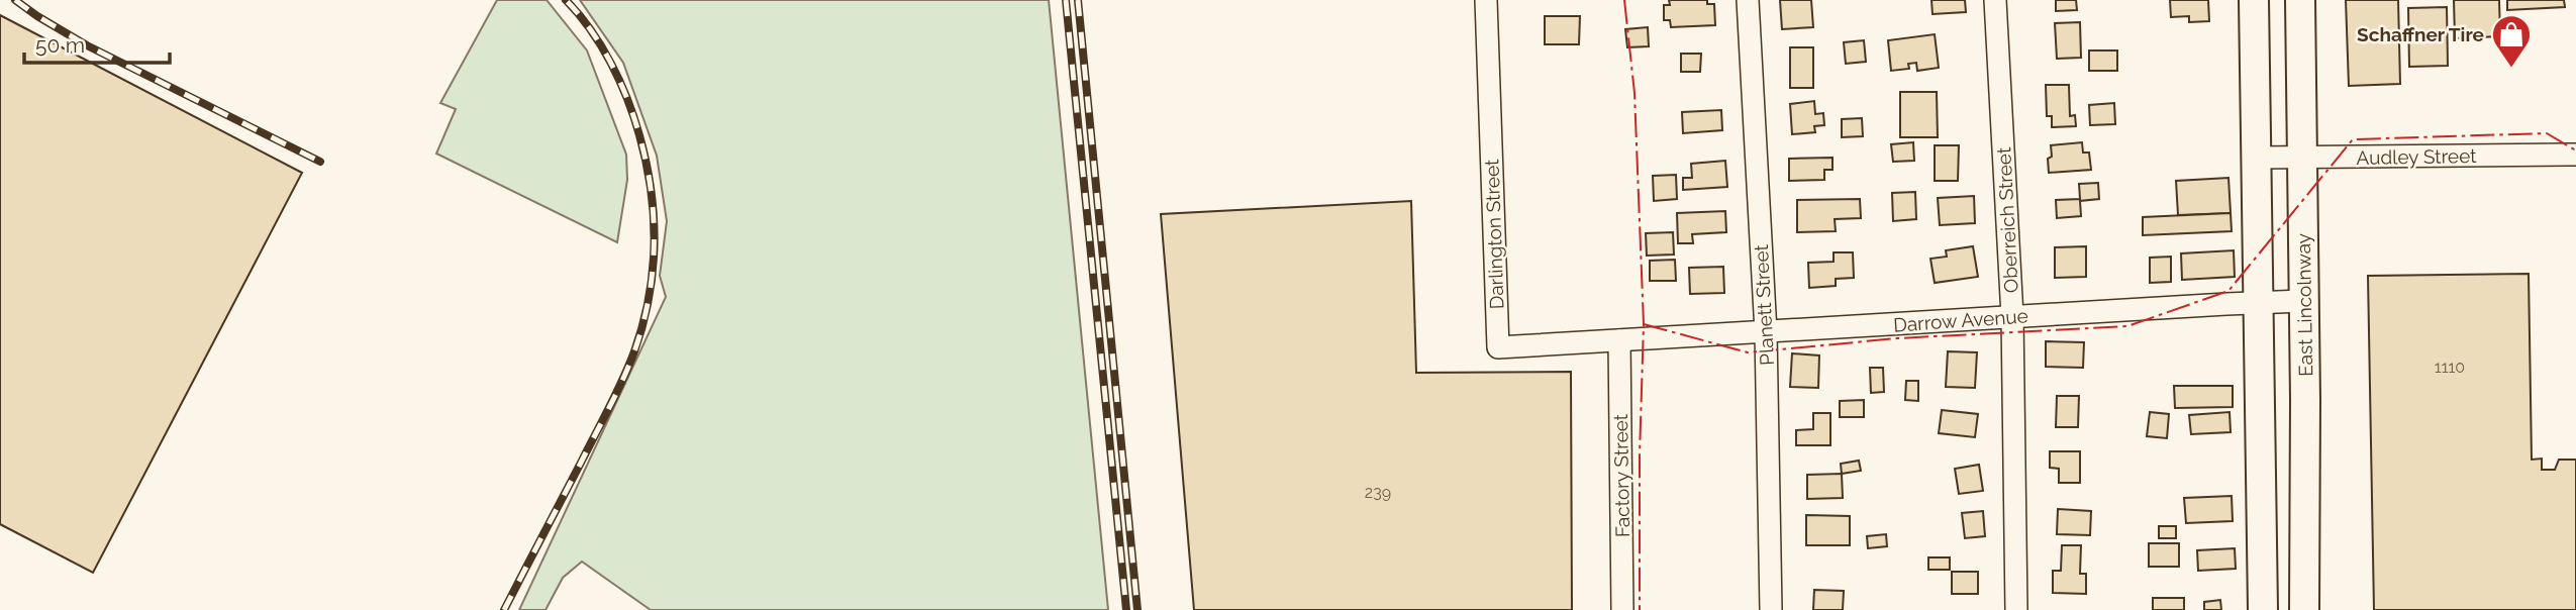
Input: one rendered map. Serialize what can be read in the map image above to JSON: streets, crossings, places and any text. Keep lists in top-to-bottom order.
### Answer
{
  "streets": {
    "main road": ["East Lincolnway"],
    "street": [
      "Audley Street",
      "Oberreich Street",
      "Darlington Street",
      "Planett Street",
      "Darrow Avenue",
      "Factory Street"
    ]
  },
  "crossings": [
    ["Audley Street", "East Lincolnway"],
    ["Oberreich Street", "Darrow Avenue"],
    ["Darlington Street", "Darrow Avenue"],
    ["Darlington Street", "Factory Street"],
    ["Planett Street", "Darrow Avenue"],
    ["East Lincolnway", "Darrow Avenue"],
    ["Darrow Avenue", "Factory Street"]
  ],
  "places": {
    "shop": ["Schaffner Tire"]
  },
  "house_numbers": ["1110", "239"],
  "scale_bar": "50 m"
}
